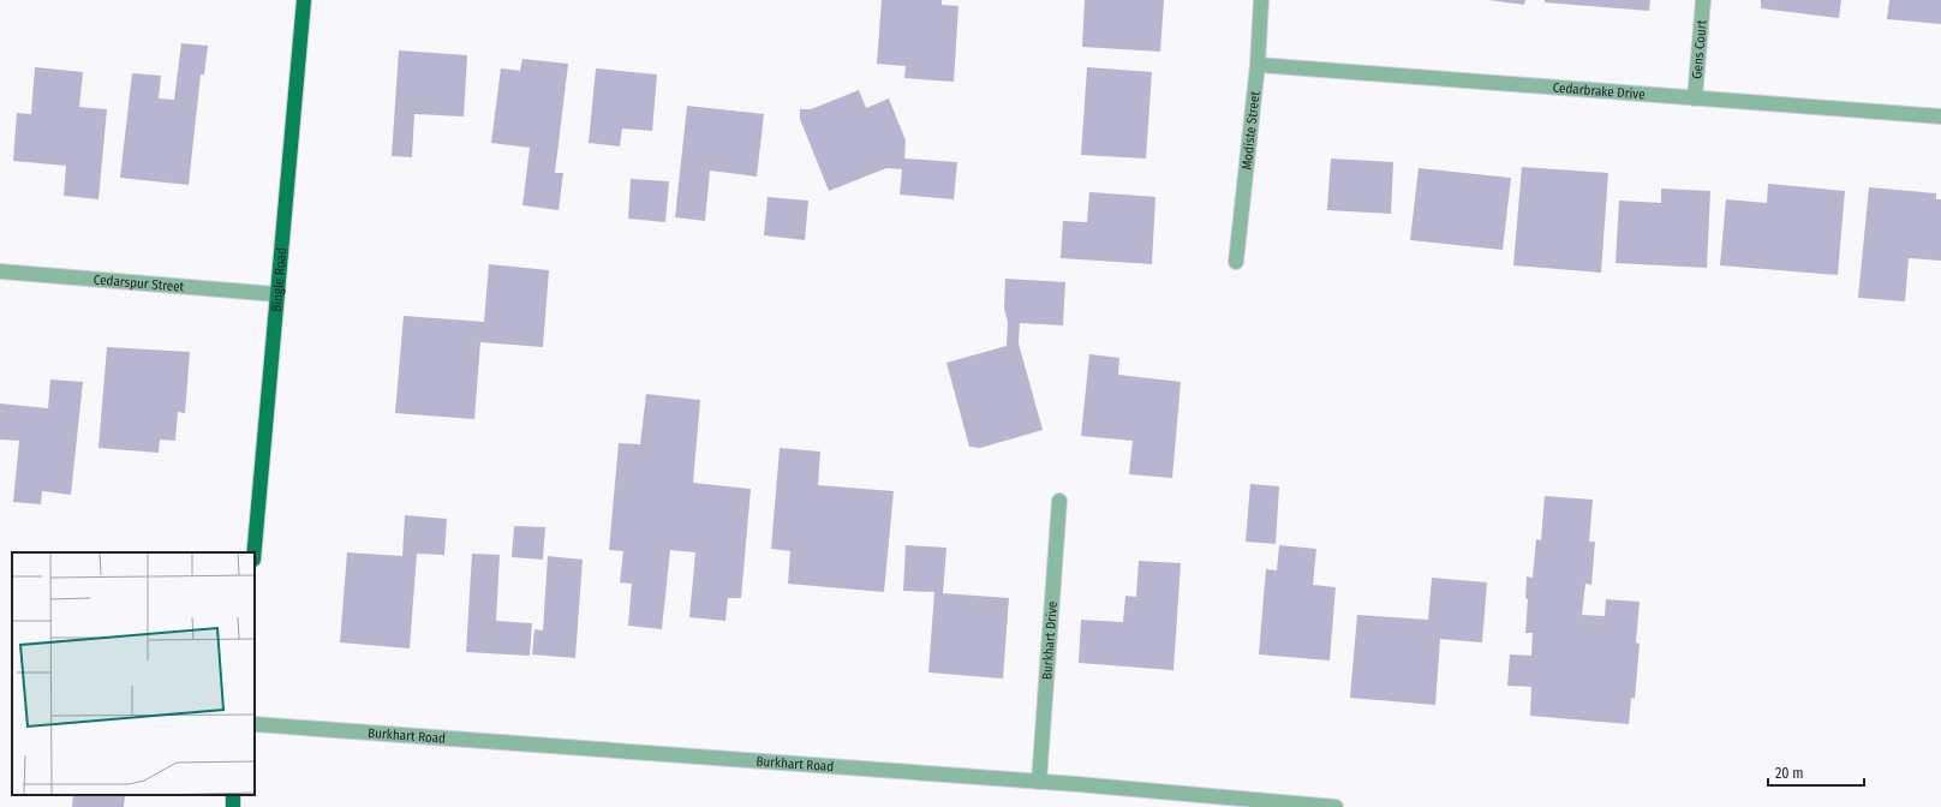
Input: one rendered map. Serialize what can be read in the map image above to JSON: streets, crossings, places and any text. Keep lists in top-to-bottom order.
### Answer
{
  "streets": {
    "main road": ["Bingle Road"],
    "street": [
      "Gens Court",
      "Cedarbrake Drive",
      "Modiste Street",
      "Cedarspur Street",
      "Burkhart Drive",
      "Burkhart Road"
    ]
  },
  "crossings": [
    ["Gens Court", "Cedarbrake Drive"],
    ["Cedarbrake Drive", "Modiste Street"],
    ["Bingle Road", "Cedarspur Street"],
    ["Burkhart Drive", "Burkhart Road"]
  ],
  "scale_bar": "20 m"
}
